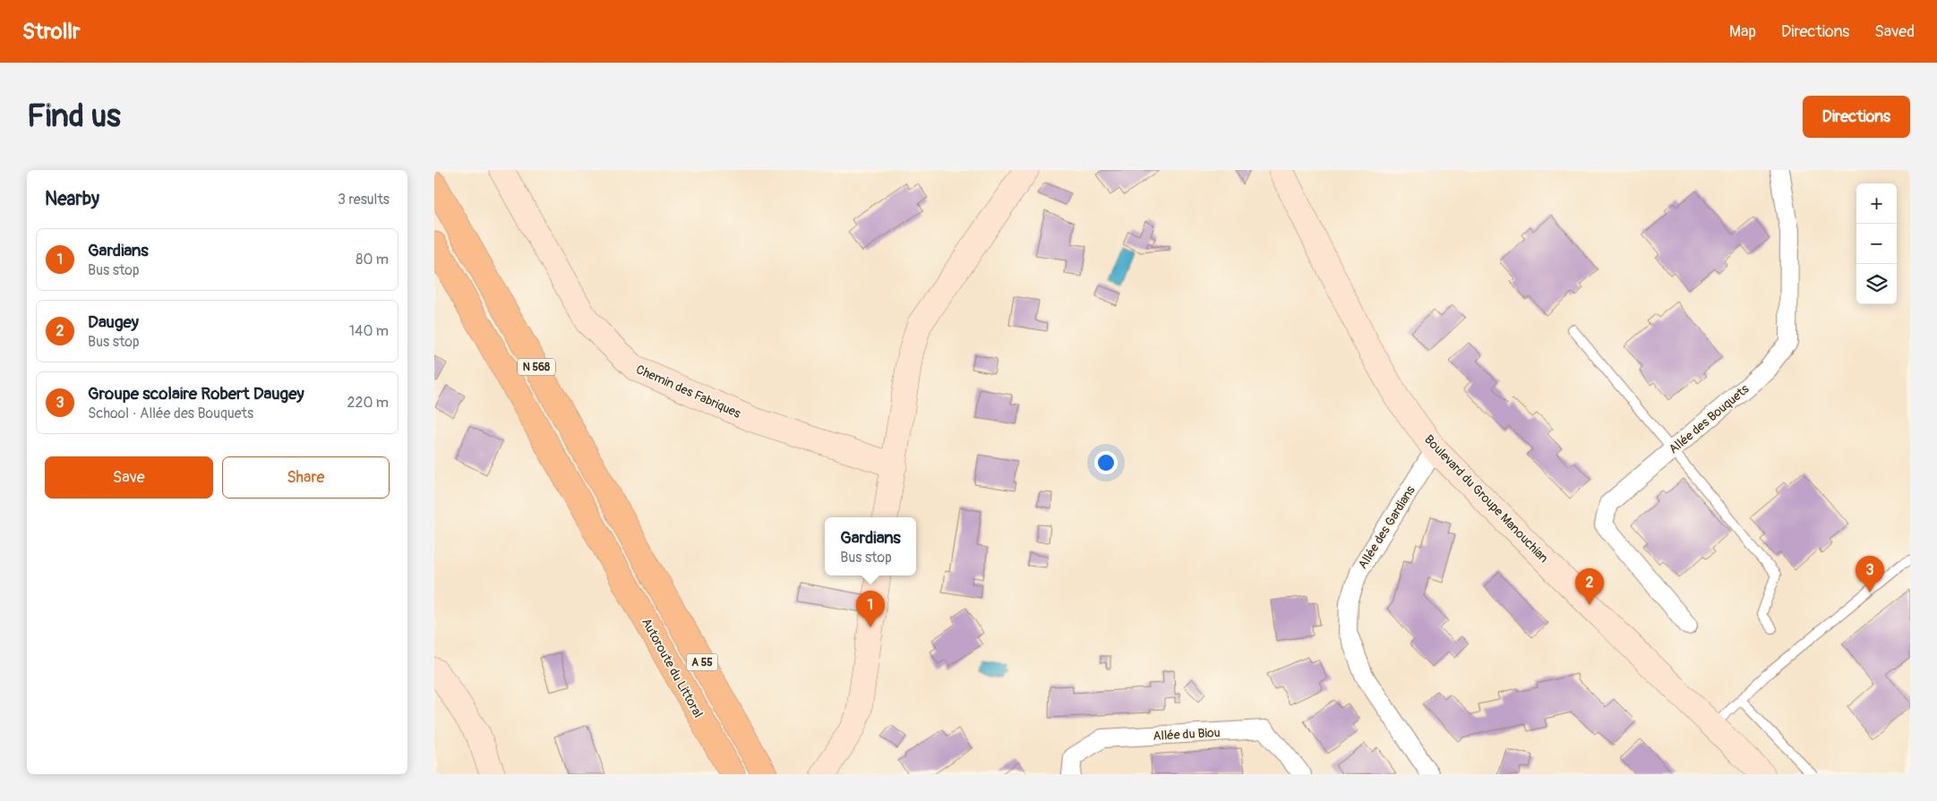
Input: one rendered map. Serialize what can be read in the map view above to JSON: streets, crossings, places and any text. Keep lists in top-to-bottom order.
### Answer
{
  "streets": {
    "highway": ["N 568", "A 55", "Autoroute du Littoral"],
    "street": [
      "Chemin des Fabriques",
      "Allée des Bouquets",
      "Boulevard du Groupe Manouchian",
      "Allée des Gardians",
      "Allée du Biou"
    ]
  },
  "crossings": [
    ["N 568", "A 55"],
    ["N 568", "Autoroute du Littoral"],
    ["Boulevard du Groupe Manouchian", "Allée des Gardians"]
  ],
  "page": {
    "header": "Strollr",
    "nav": ["Map", "Directions", "Saved"],
    "buttons": [
      "Directions",
      ["Save", "Share"]
    ],
    "title": "Find us",
    "heading": ["Nearby", "3 results"],
    "map_buttons": ["+", "−"],
    "list": [
      {
        "mark": "1",
        "name": "Gardians",
        "note": "Bus stop",
        "value": "80 m"
      },
      {
        "mark": "2",
        "name": "Daugey",
        "note": "Bus stop",
        "value": "140 m"
      },
      {
        "mark": "3",
        "name": "Groupe scolaire Robert Daugey",
        "note": "School · Allée des Bouquets",
        "value": "220 m"
      }
    ],
    "popup": ["Gardians", "Bus stop"],
    "pins": ["3", "2", "1"]
  }
}
